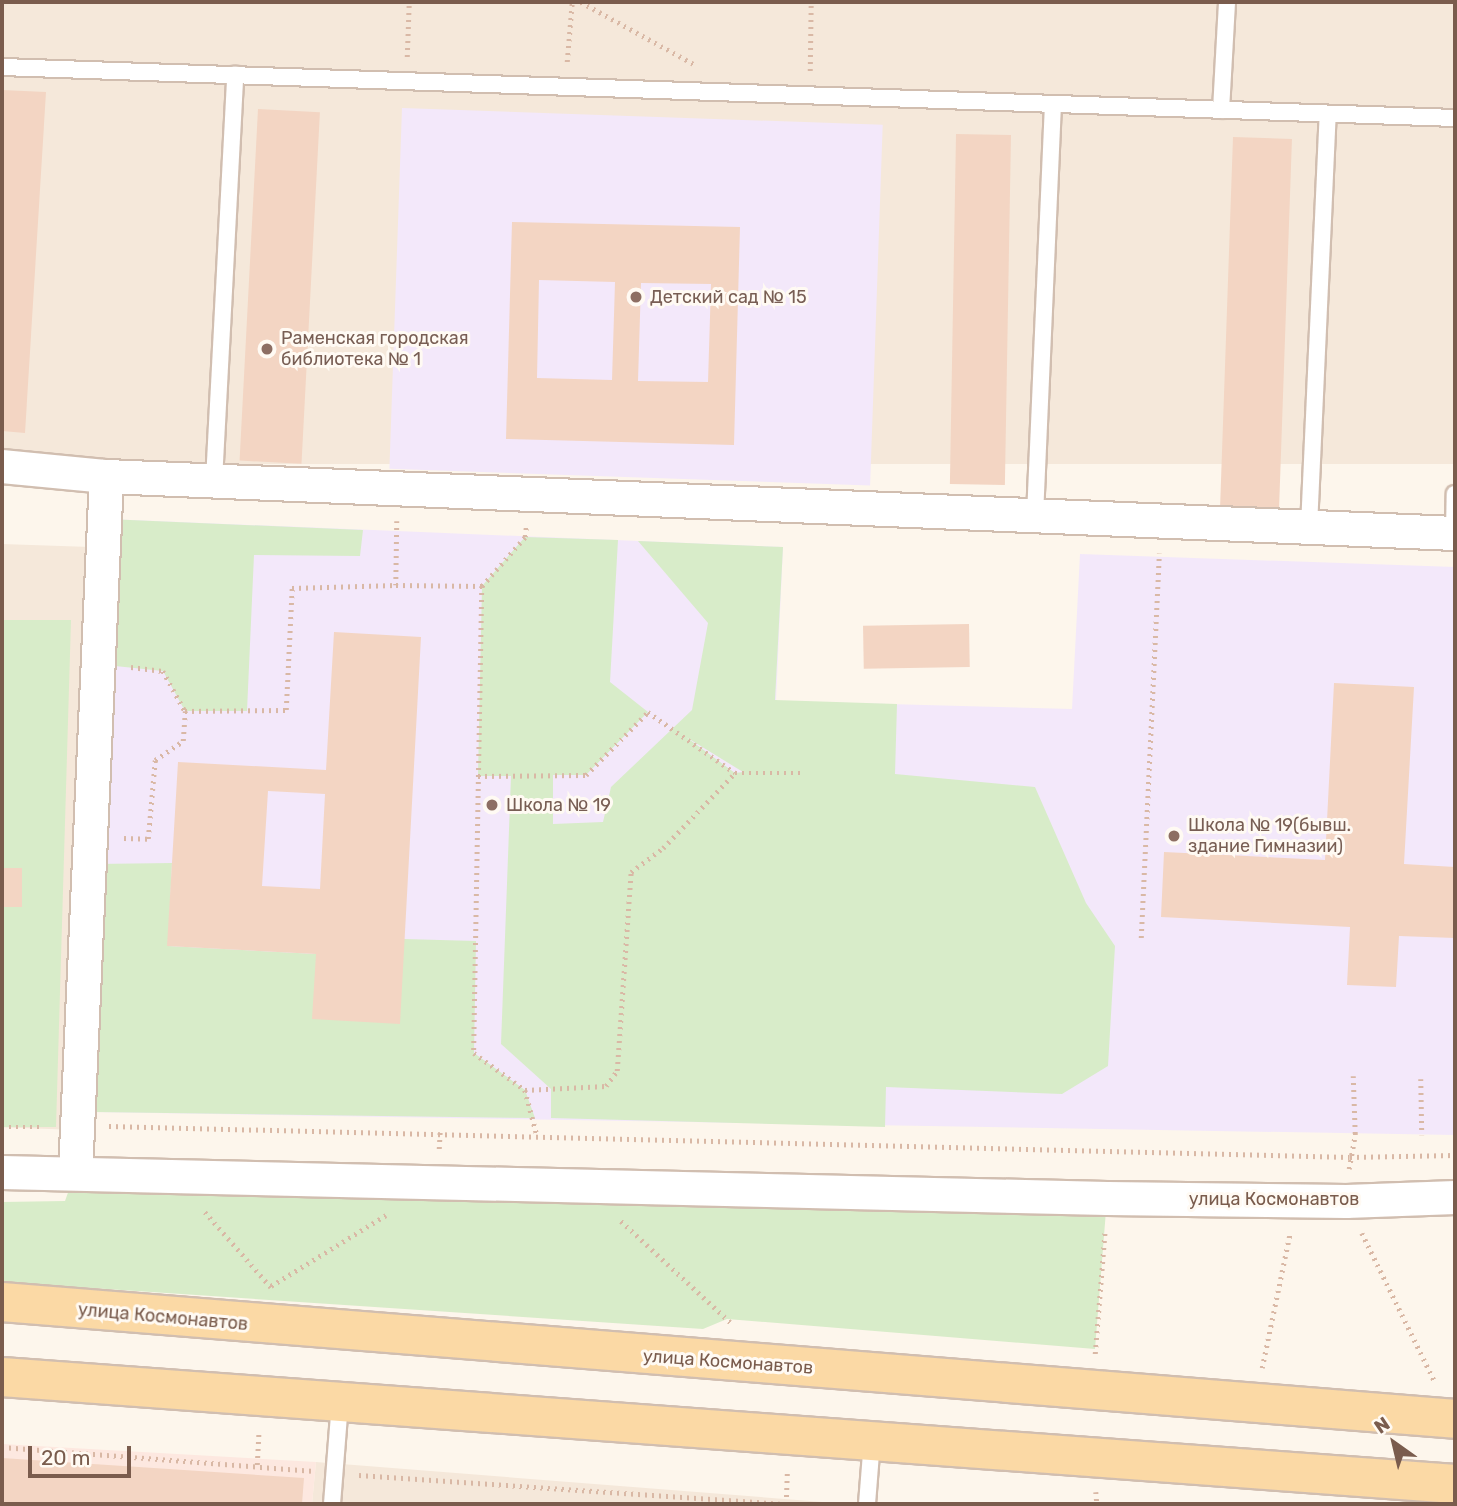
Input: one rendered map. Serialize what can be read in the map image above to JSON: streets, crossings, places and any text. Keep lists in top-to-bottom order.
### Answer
{
  "streets": {
    "main road": ["улица Космонавтов"]
  },
  "places": [
    "Детский сад № 15",
    "Раменская городская библиотека № 1",
    "Школа № 19",
    "Школа № 19(бывш. здание Гимназии)"
  ],
  "scale_bar": "20 m",
  "north": "top left"
}
